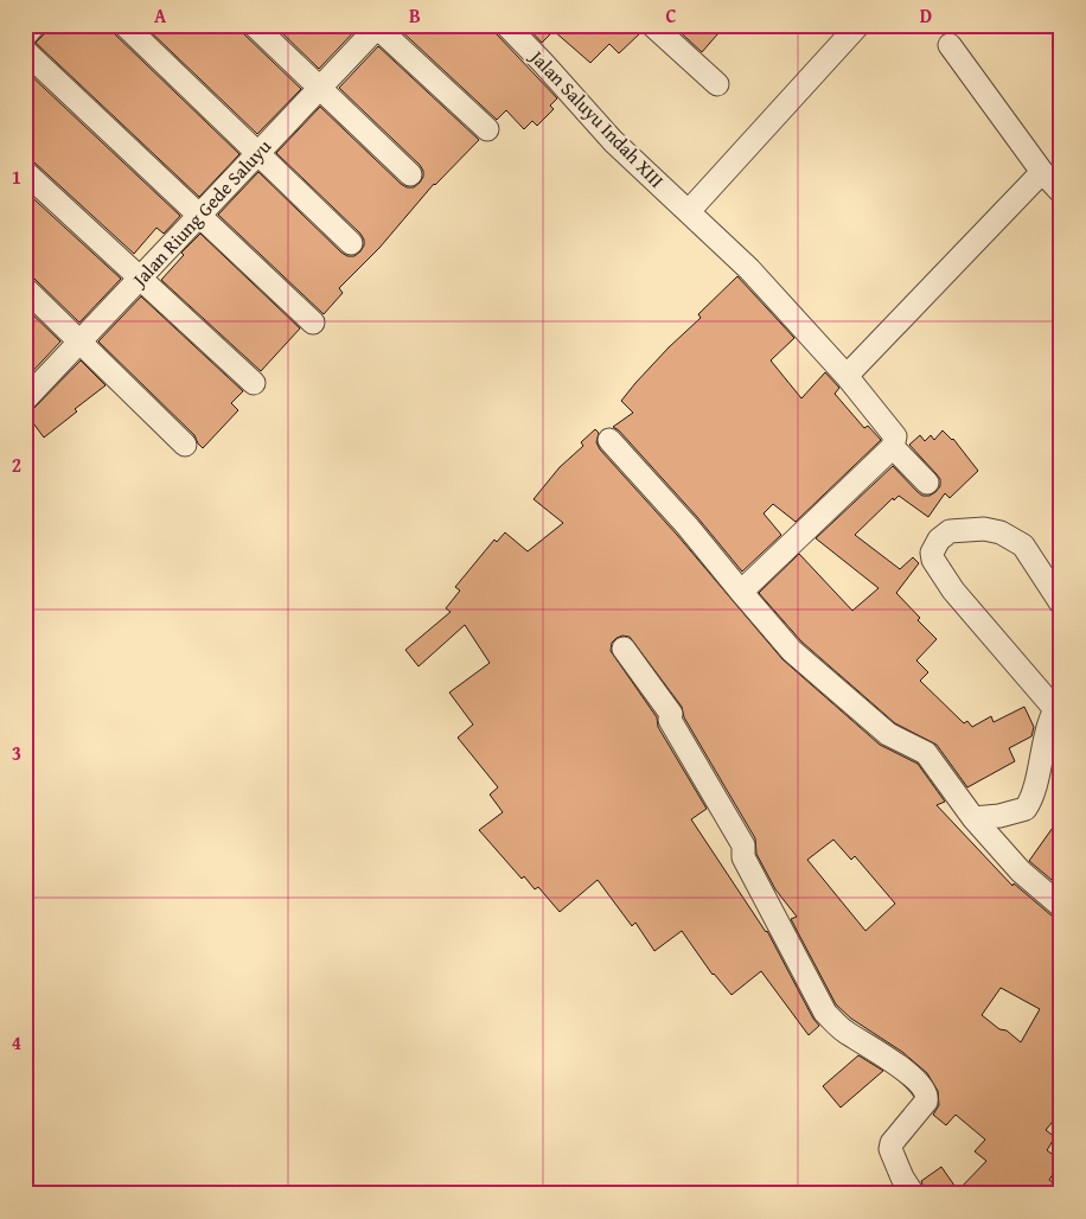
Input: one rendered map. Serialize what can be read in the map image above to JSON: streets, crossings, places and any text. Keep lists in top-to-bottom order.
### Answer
{
  "streets": {
    "street": ["Jalan Saluyu Indah XIII", "Jalan Riung Gede Saluyu"]
  },
  "grid": {
    "columns": [
      "A",
      "B",
      "C",
      "D"
    ],
    "rows": [
      "1",
      "2",
      "3",
      "4"
    ]
  }
}
